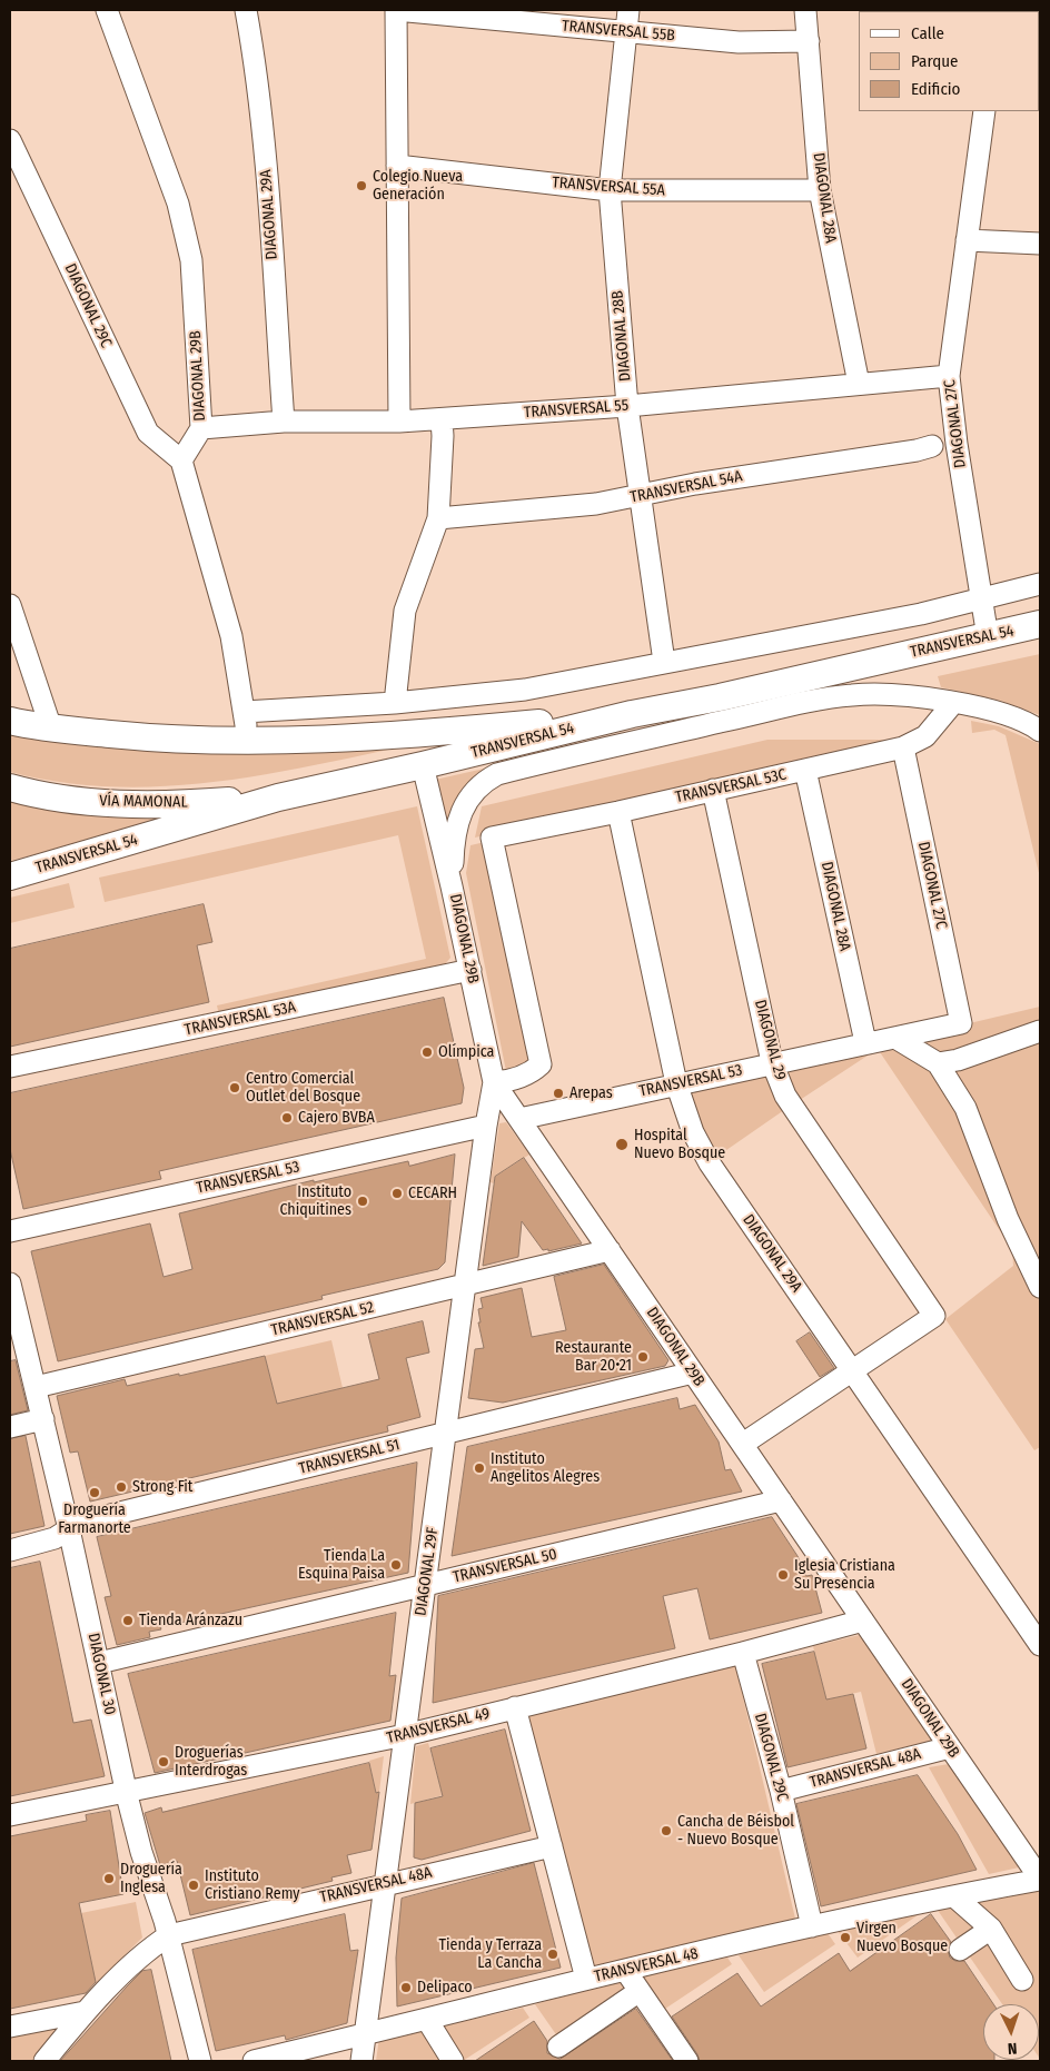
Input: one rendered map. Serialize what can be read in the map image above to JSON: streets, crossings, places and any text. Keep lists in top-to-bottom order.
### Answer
{
  "streets": {
    "main road": ["TRANSVERSAL 54", "VÍA MAMONAL"],
    "street": [
      "TRANSVERSAL 55B",
      "TRANSVERSAL 55A",
      "DIAGONAL 28A",
      "DIAGONAL 29A",
      "DIAGONAL 29C",
      "DIAGONAL 28B",
      "DIAGONAL 29B",
      "TRANSVERSAL 55",
      "DIAGONAL 27C",
      "TRANSVERSAL 54A",
      "TRANSVERSAL 53C",
      "TRANSVERSAL 53A",
      "DIAGONAL 29",
      "TRANSVERSAL 53",
      "TRANSVERSAL 52",
      "TRANSVERSAL 51",
      "TRANSVERSAL 50",
      "DIAGONAL 29F",
      "DIAGONAL 30",
      "TRANSVERSAL 49",
      "TRANSVERSAL 48A",
      "TRANSVERSAL 48"
    ]
  },
  "crossings": [
    ["TRANSVERSAL 55B", "DIAGONAL 28A"],
    ["TRANSVERSAL 55B", "DIAGONAL 28B"],
    ["TRANSVERSAL 55A", "DIAGONAL 28A"],
    ["TRANSVERSAL 55A", "DIAGONAL 28B"],
    ["DIAGONAL 28A", "TRANSVERSAL 55"],
    ["DIAGONAL 28A", "TRANSVERSAL 53C"],
    ["DIAGONAL 28A", "TRANSVERSAL 53"],
    ["DIAGONAL 29A", "TRANSVERSAL 55"],
    ["DIAGONAL 29A", "TRANSVERSAL 53C"],
    ["DIAGONAL 29A", "DIAGONAL 29"],
    ["DIAGONAL 29A", "TRANSVERSAL 53"],
    ["DIAGONAL 29C", "DIAGONAL 29B"],
    ["DIAGONAL 29C", "TRANSVERSAL 49"],
    ["DIAGONAL 29C", "TRANSVERSAL 48A"],
    ["DIAGONAL 29C", "TRANSVERSAL 48"],
    ["DIAGONAL 28B", "TRANSVERSAL 55"],
    ["DIAGONAL 28B", "TRANSVERSAL 54A"],
    ["DIAGONAL 29B", "TRANSVERSAL 55"],
    ["DIAGONAL 29B", "TRANSVERSAL 54"],
    ["DIAGONAL 29B", "TRANSVERSAL 53C"],
    ["DIAGONAL 29B", "TRANSVERSAL 53A"],
    ["DIAGONAL 29B", "TRANSVERSAL 53"],
    ["DIAGONAL 29B", "TRANSVERSAL 52"],
    ["DIAGONAL 29B", "TRANSVERSAL 51"],
    ["DIAGONAL 29B", "TRANSVERSAL 50"],
    ["DIAGONAL 29B", "DIAGONAL 29F"],
    ["DIAGONAL 29B", "TRANSVERSAL 49"],
    ["DIAGONAL 29B", "TRANSVERSAL 48A"],
    ["DIAGONAL 29B", "TRANSVERSAL 48"],
    ["TRANSVERSAL 55", "DIAGONAL 27C"],
    ["DIAGONAL 27C", "TRANSVERSAL 54"],
    ["DIAGONAL 27C", "TRANSVERSAL 53C"],
    ["DIAGONAL 27C", "TRANSVERSAL 53"],
    ["TRANSVERSAL 54", "VÍA MAMONAL"],
    ["TRANSVERSAL 53C", "DIAGONAL 29"],
    ["TRANSVERSAL 53C", "DIAGONAL 29F"],
    ["DIAGONAL 29", "TRANSVERSAL 53"],
    ["TRANSVERSAL 53", "DIAGONAL 29F"],
    ["TRANSVERSAL 52", "DIAGONAL 29F"],
    ["TRANSVERSAL 52", "DIAGONAL 30"],
    ["TRANSVERSAL 51", "DIAGONAL 29F"],
    ["TRANSVERSAL 51", "DIAGONAL 30"],
    ["TRANSVERSAL 50", "DIAGONAL 29F"],
    ["TRANSVERSAL 50", "DIAGONAL 30"],
    ["DIAGONAL 29F", "TRANSVERSAL 49"],
    ["DIAGONAL 29F", "TRANSVERSAL 48A"],
    ["DIAGONAL 29F", "TRANSVERSAL 48"],
    ["DIAGONAL 30", "TRANSVERSAL 49"],
    ["DIAGONAL 30", "TRANSVERSAL 48A"]
  ],
  "places": [
    "Colegio Nueva Generación",
    "Olímpica",
    "Centro Comercial Outlet del Bosque",
    "Arepas",
    "Cajero BVBA",
    "Hospital Nuevo Bosque",
    "CECARH",
    "Instituto Chiquitines",
    "Restaurante Bar 20•21",
    "Instituto Angelitos Alegres",
    "Strong Fit",
    "Droguería Farmanorte",
    "Tienda La Esquina Paisa",
    "Iglesia Cristiana Su Presencia",
    "Tienda Aránzazu",
    "Droguerías Interdrogas",
    "Cancha de Béisbol - Nuevo Bosque",
    "Droguería Inglesa",
    "Instituto Cristiano Remy",
    "Virgen Nuevo Bosque",
    "Tienda y Terraza La Cancha",
    "Delipaco"
  ],
  "legend": ["Calle", "Parque", "Edificio"],
  "north": "bottom"
}
